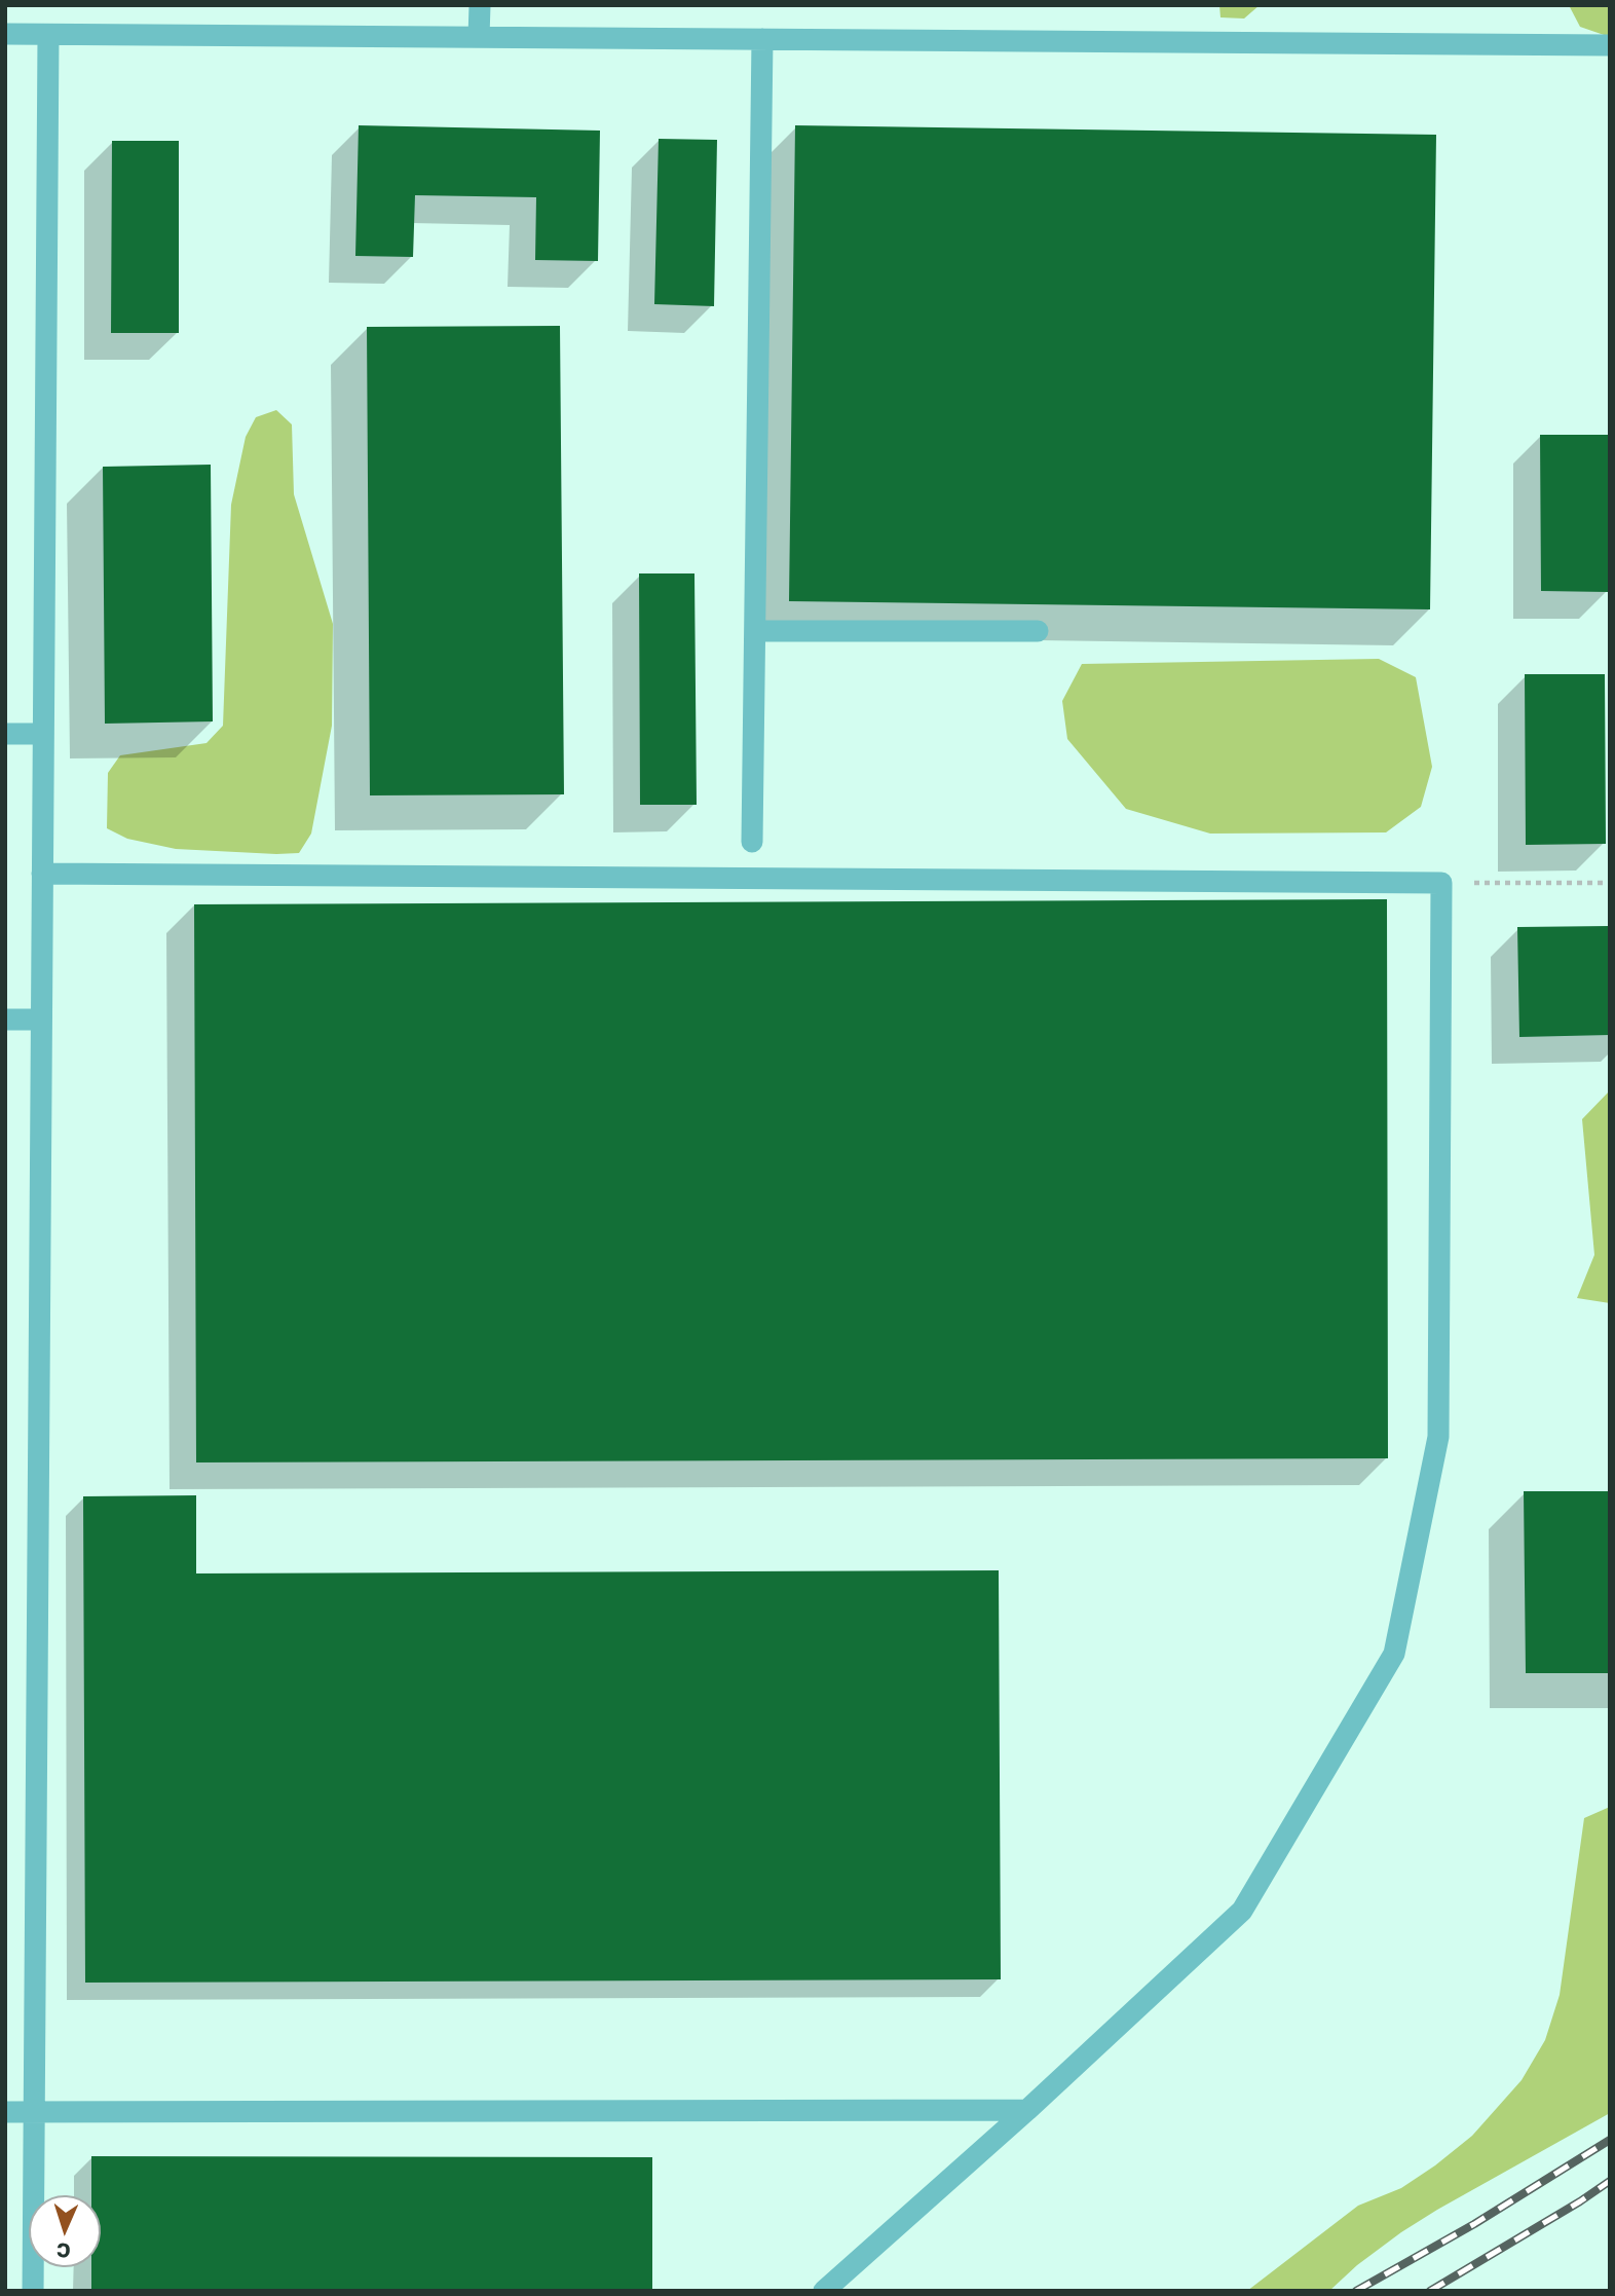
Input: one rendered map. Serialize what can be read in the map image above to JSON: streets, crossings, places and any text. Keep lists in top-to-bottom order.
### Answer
{
  "north": "bottom"
}
